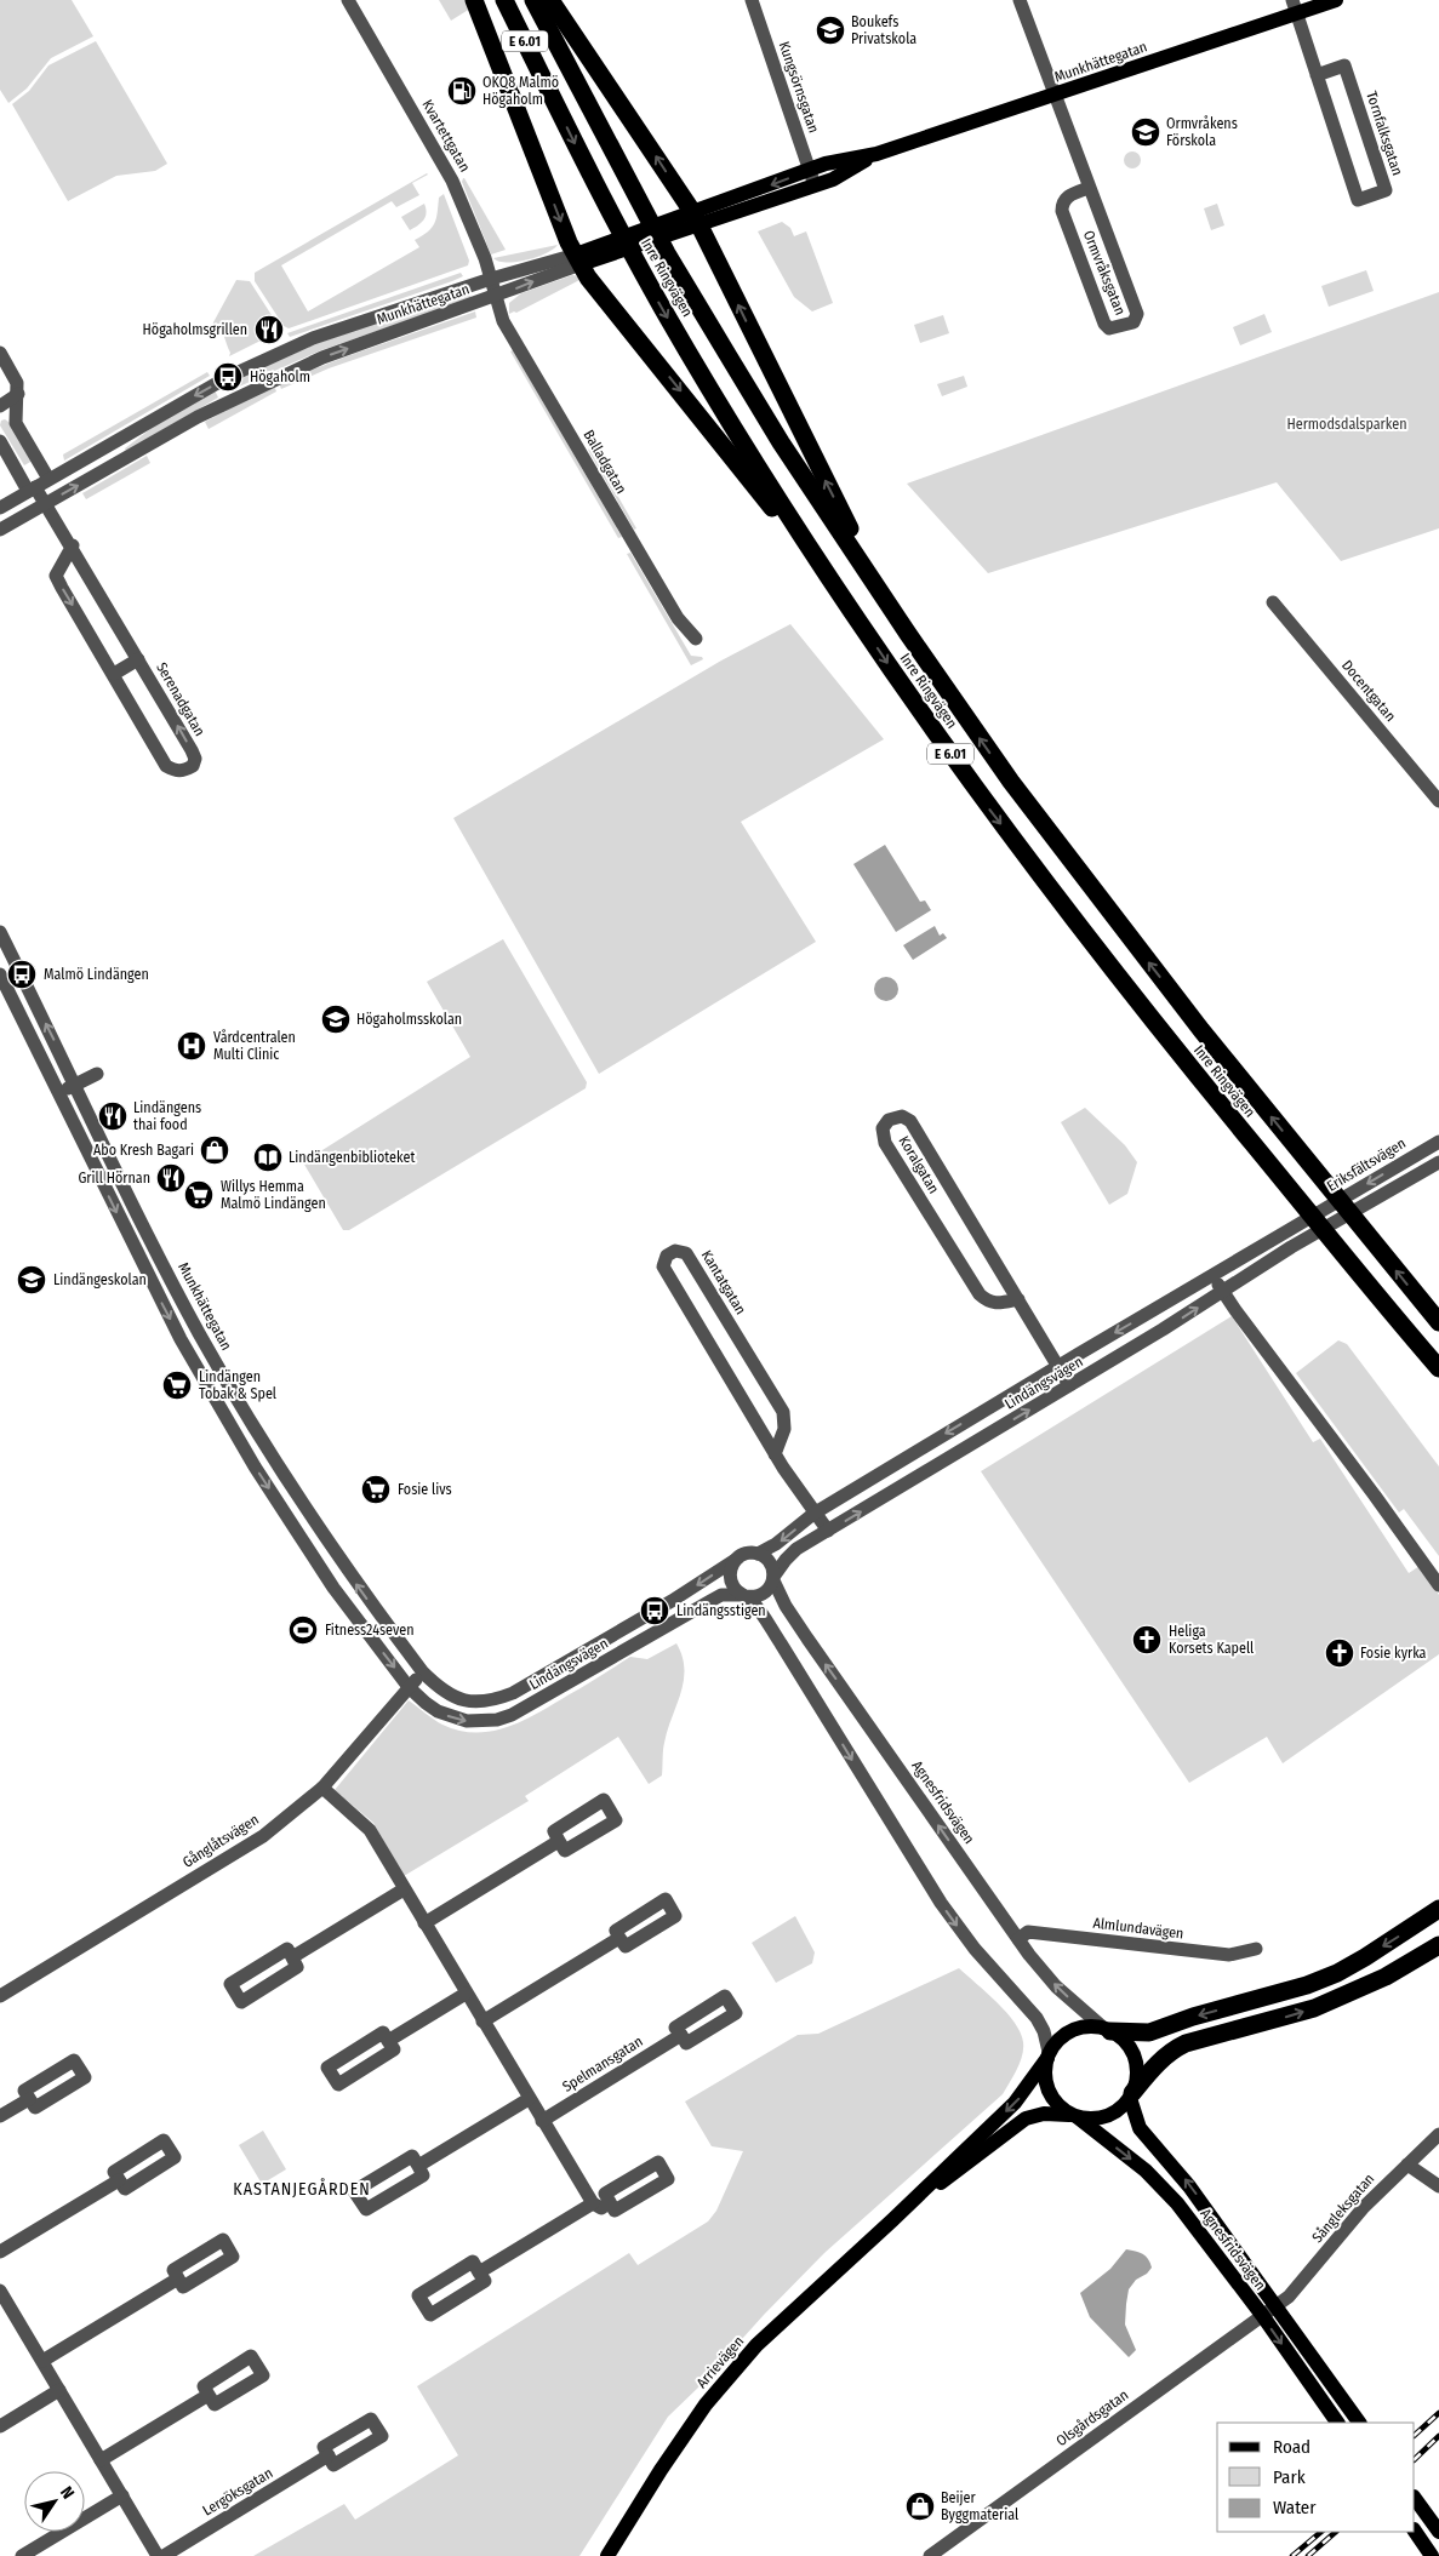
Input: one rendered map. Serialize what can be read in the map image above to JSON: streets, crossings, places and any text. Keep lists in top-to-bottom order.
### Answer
{
  "streets": {
    "highway": ["E 6.01", "Inre Ringvägen"],
    "main road": ["Munkhättegatan", "Agnesfridsvägen", "Arrievägen"],
    "street": [
      "Kungsörnsgatan",
      "Tornfalksgatan",
      "Kvartettgatan",
      "Ormvråksgatan",
      "Balladgatan",
      "Docentgatan",
      "Serenadgatan",
      "Koralgatan",
      "Eriksfältsvägen",
      "Kantatgatan",
      "Lindängsvägen",
      "Gånglåtsvägen",
      "Almlundavägen",
      "Spelmansgatan",
      "Sångleksgatan",
      "Olsgårdsgatan",
      "Lergöksgatan"
    ]
  },
  "crossings": [
    ["Munkhättegatan", "Kungsörnsgatan"],
    ["Munkhättegatan", "Tornfalksgatan"],
    ["Munkhättegatan", "Kvartettgatan"],
    ["Munkhättegatan", "Ormvråksgatan"],
    ["Munkhättegatan", "Balladgatan"],
    ["Munkhättegatan", "Serenadgatan"],
    ["Munkhättegatan", "Lindängsvägen"],
    ["Munkhättegatan", "Gånglåtsvägen"],
    ["Kvartettgatan", "Balladgatan"],
    ["Koralgatan", "Lindängsvägen"],
    ["Eriksfältsvägen", "Lindängsvägen"],
    ["Kantatgatan", "Lindängsvägen"],
    ["Lindängsvägen", "Agnesfridsvägen"],
    ["Lindängsvägen", "Gånglåtsvägen"],
    ["Agnesfridsvägen", "Almlundavägen"],
    ["Agnesfridsvägen", "Sångleksgatan"],
    ["Agnesfridsvägen", "Arrievägen"],
    ["Agnesfridsvägen", "Olsgårdsgatan"],
    ["Sångleksgatan", "Olsgårdsgatan"]
  ],
  "one_way": ["Eriksfältsvägen"],
  "districts": ["KASTANJEGÅRDEN"],
  "parks": ["Hermodsdalsparken"],
  "places": {
    "school or university": [
      "Boukefs Privatskola",
      "Ormvråkens Förskola",
      "Högaholmsskolan",
      "Lindängeskolan"
    ],
    "fuel station": ["OKQ8 Malmö Högaholm"],
    "restaurant": ["Högaholmsgrillen", "Lindängens thai food", "Grill Hörnan"],
    "bus stop": ["Högaholm", "Malmö Lindängen", "Lindängsstigen"],
    "hospital": ["Vårdcentralen Multi Clinic"],
    "shop": ["Abo Kresh Bagari", "Beijer Byggmaterial"],
    "library": ["Lindängenbiblioteket"],
    "supermarket": ["Willys Hemma Malmö Lindängen", "Lindängen Tobak & Spel", "Fosie livs"],
    "sports": ["Fitness24seven"],
    "church": ["Heliga Korsets Kapell", "Fosie kyrka"]
  },
  "legend": ["Road", "Park", "Water"],
  "north": "top right"
}
